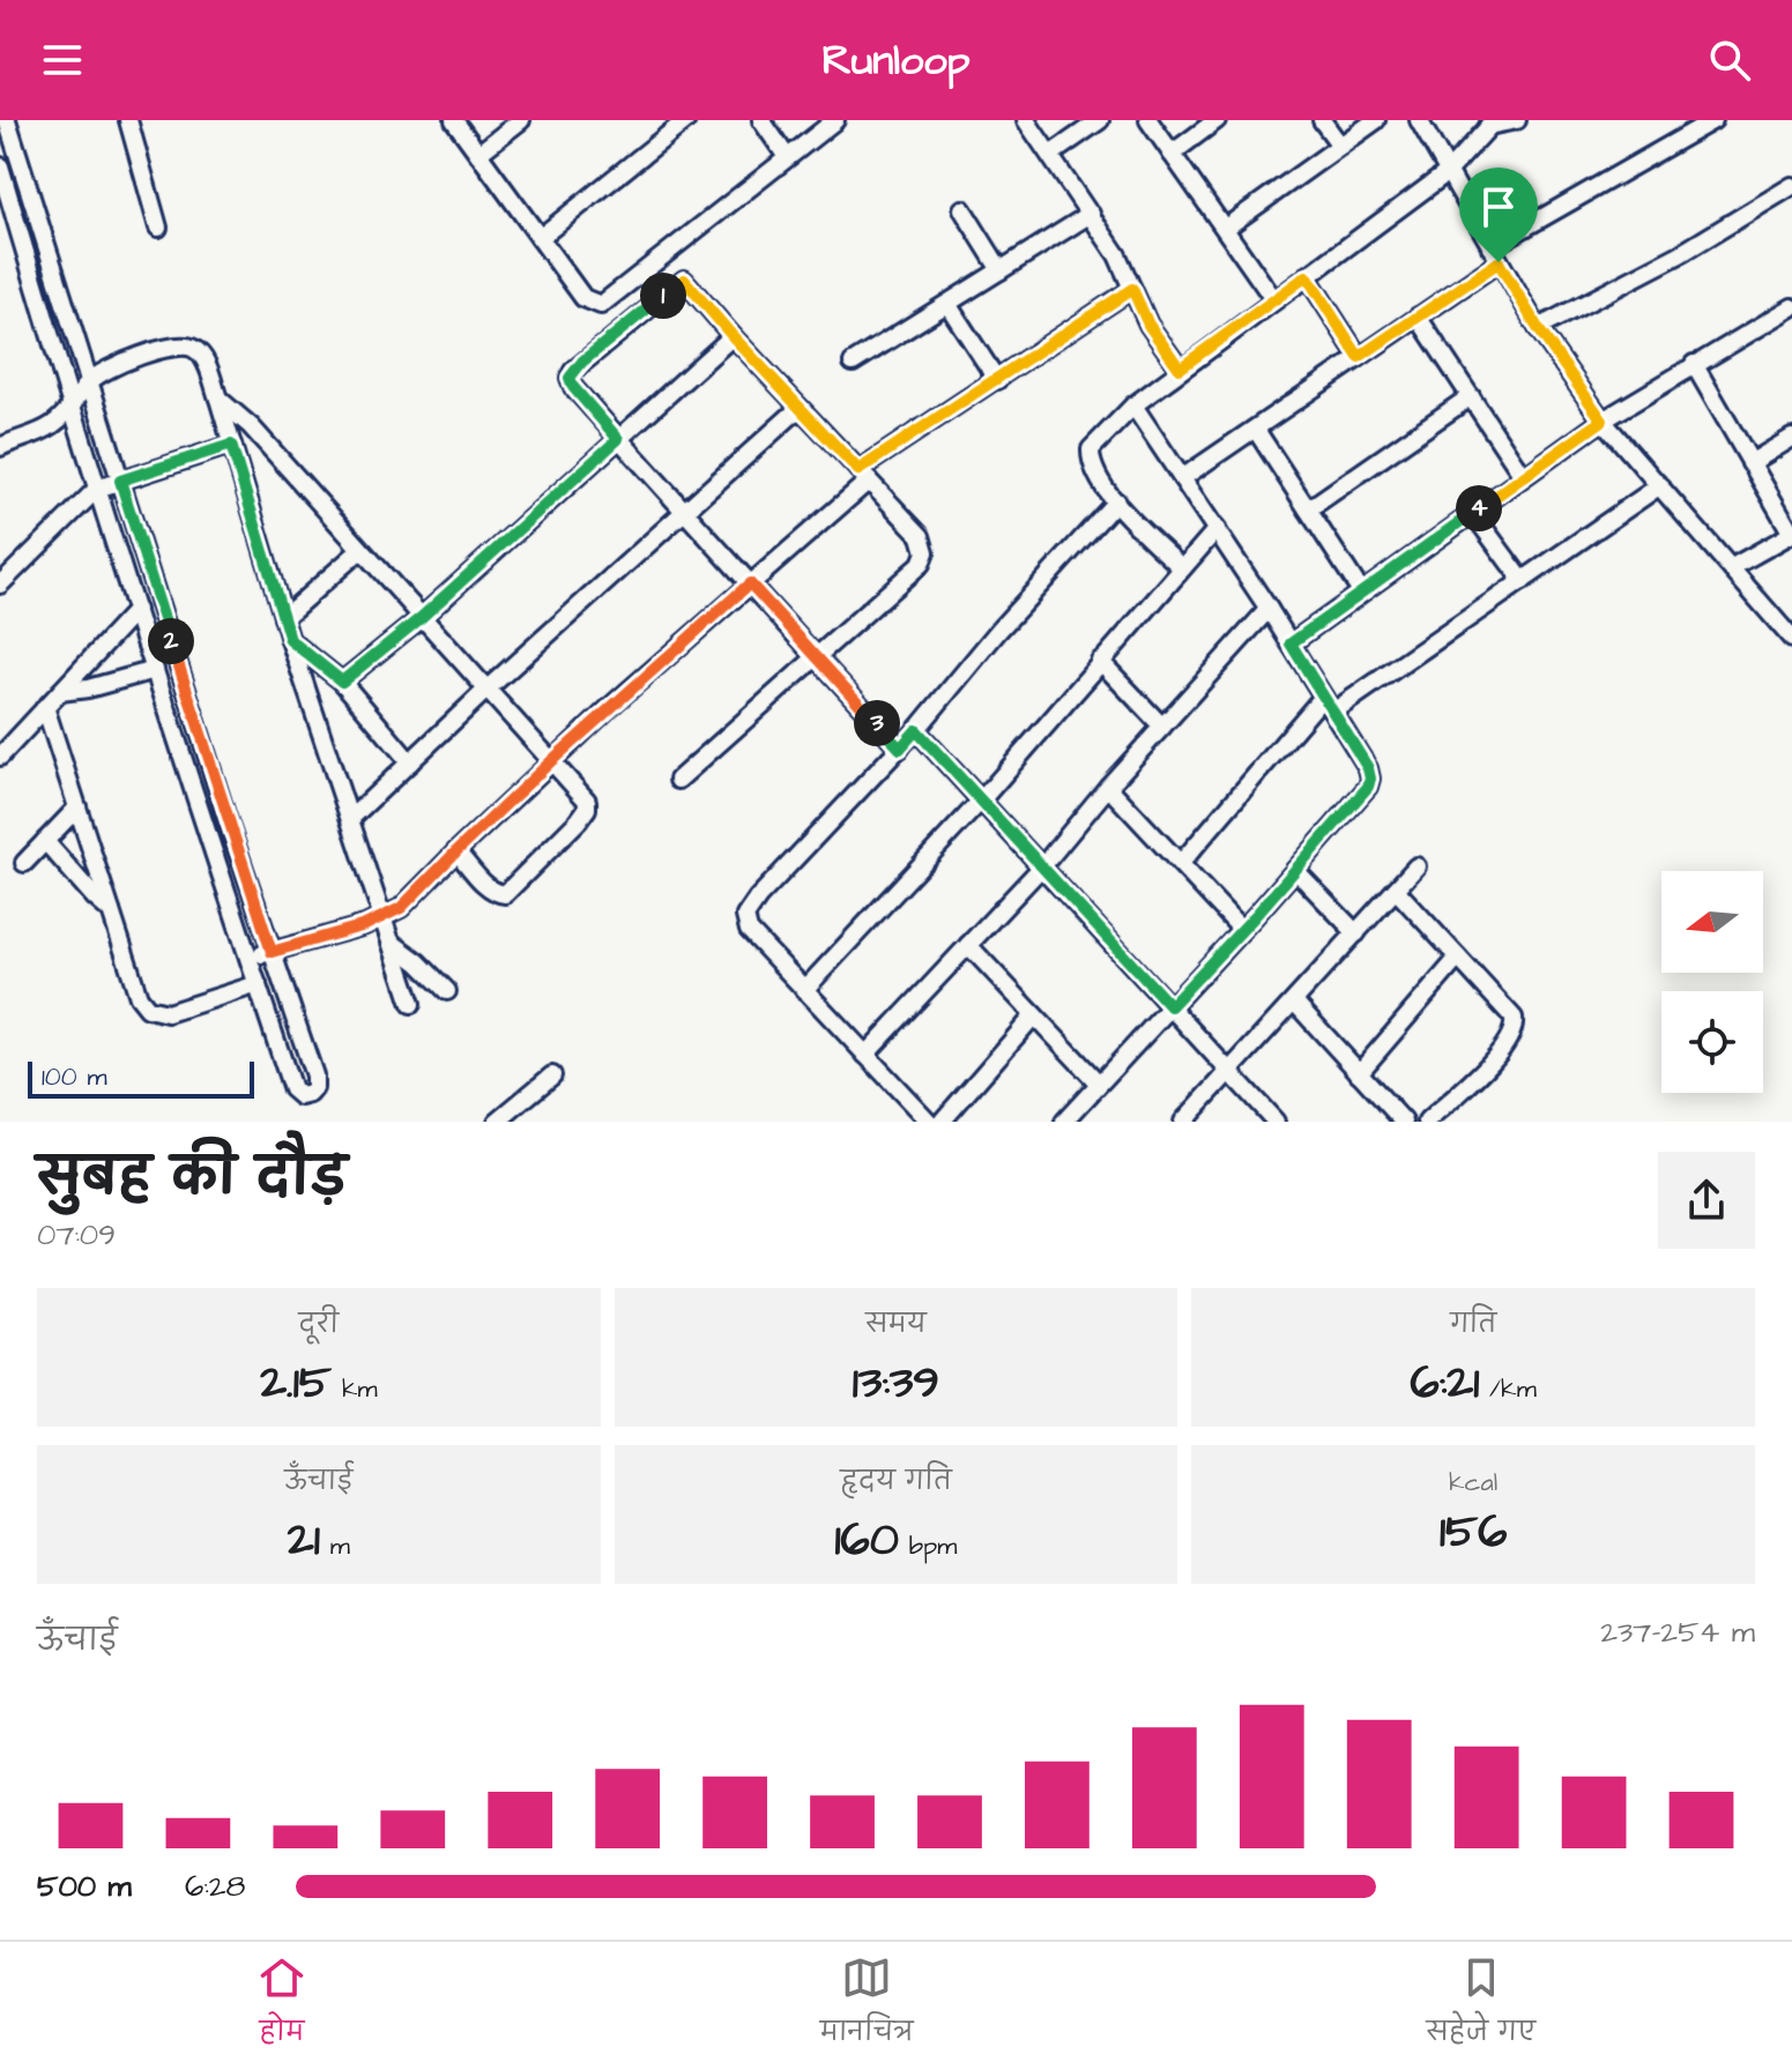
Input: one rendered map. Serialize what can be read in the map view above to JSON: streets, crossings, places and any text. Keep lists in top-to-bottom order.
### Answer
{
  "scale_bar": "100 m",
  "north": "left",
  "page": {
    "header": "Runloop",
    "pins": [
      "1",
      "4",
      "2",
      "3"
    ],
    "scale": "100 m",
    "heading": ["सुबह की दौड़", "07:09"],
    "stats": [
      ["दूरी", "2.15 km"],
      ["समय", "13:39"],
      ["गति", "6:21 /km"],
      ["ऊँचाई", "21 m"],
      ["हृदय गति", "160 bpm"],
      ["kcal", "156"]
    ],
    "chart": ["ऊँचाई", "237–254 m"],
    "list": [
      {
        "name": "500 m",
        "note": "6:28"
      }
    ],
    "tabs": ["होम", "मानचित्र", "सहेजे गए"]
  }
}
